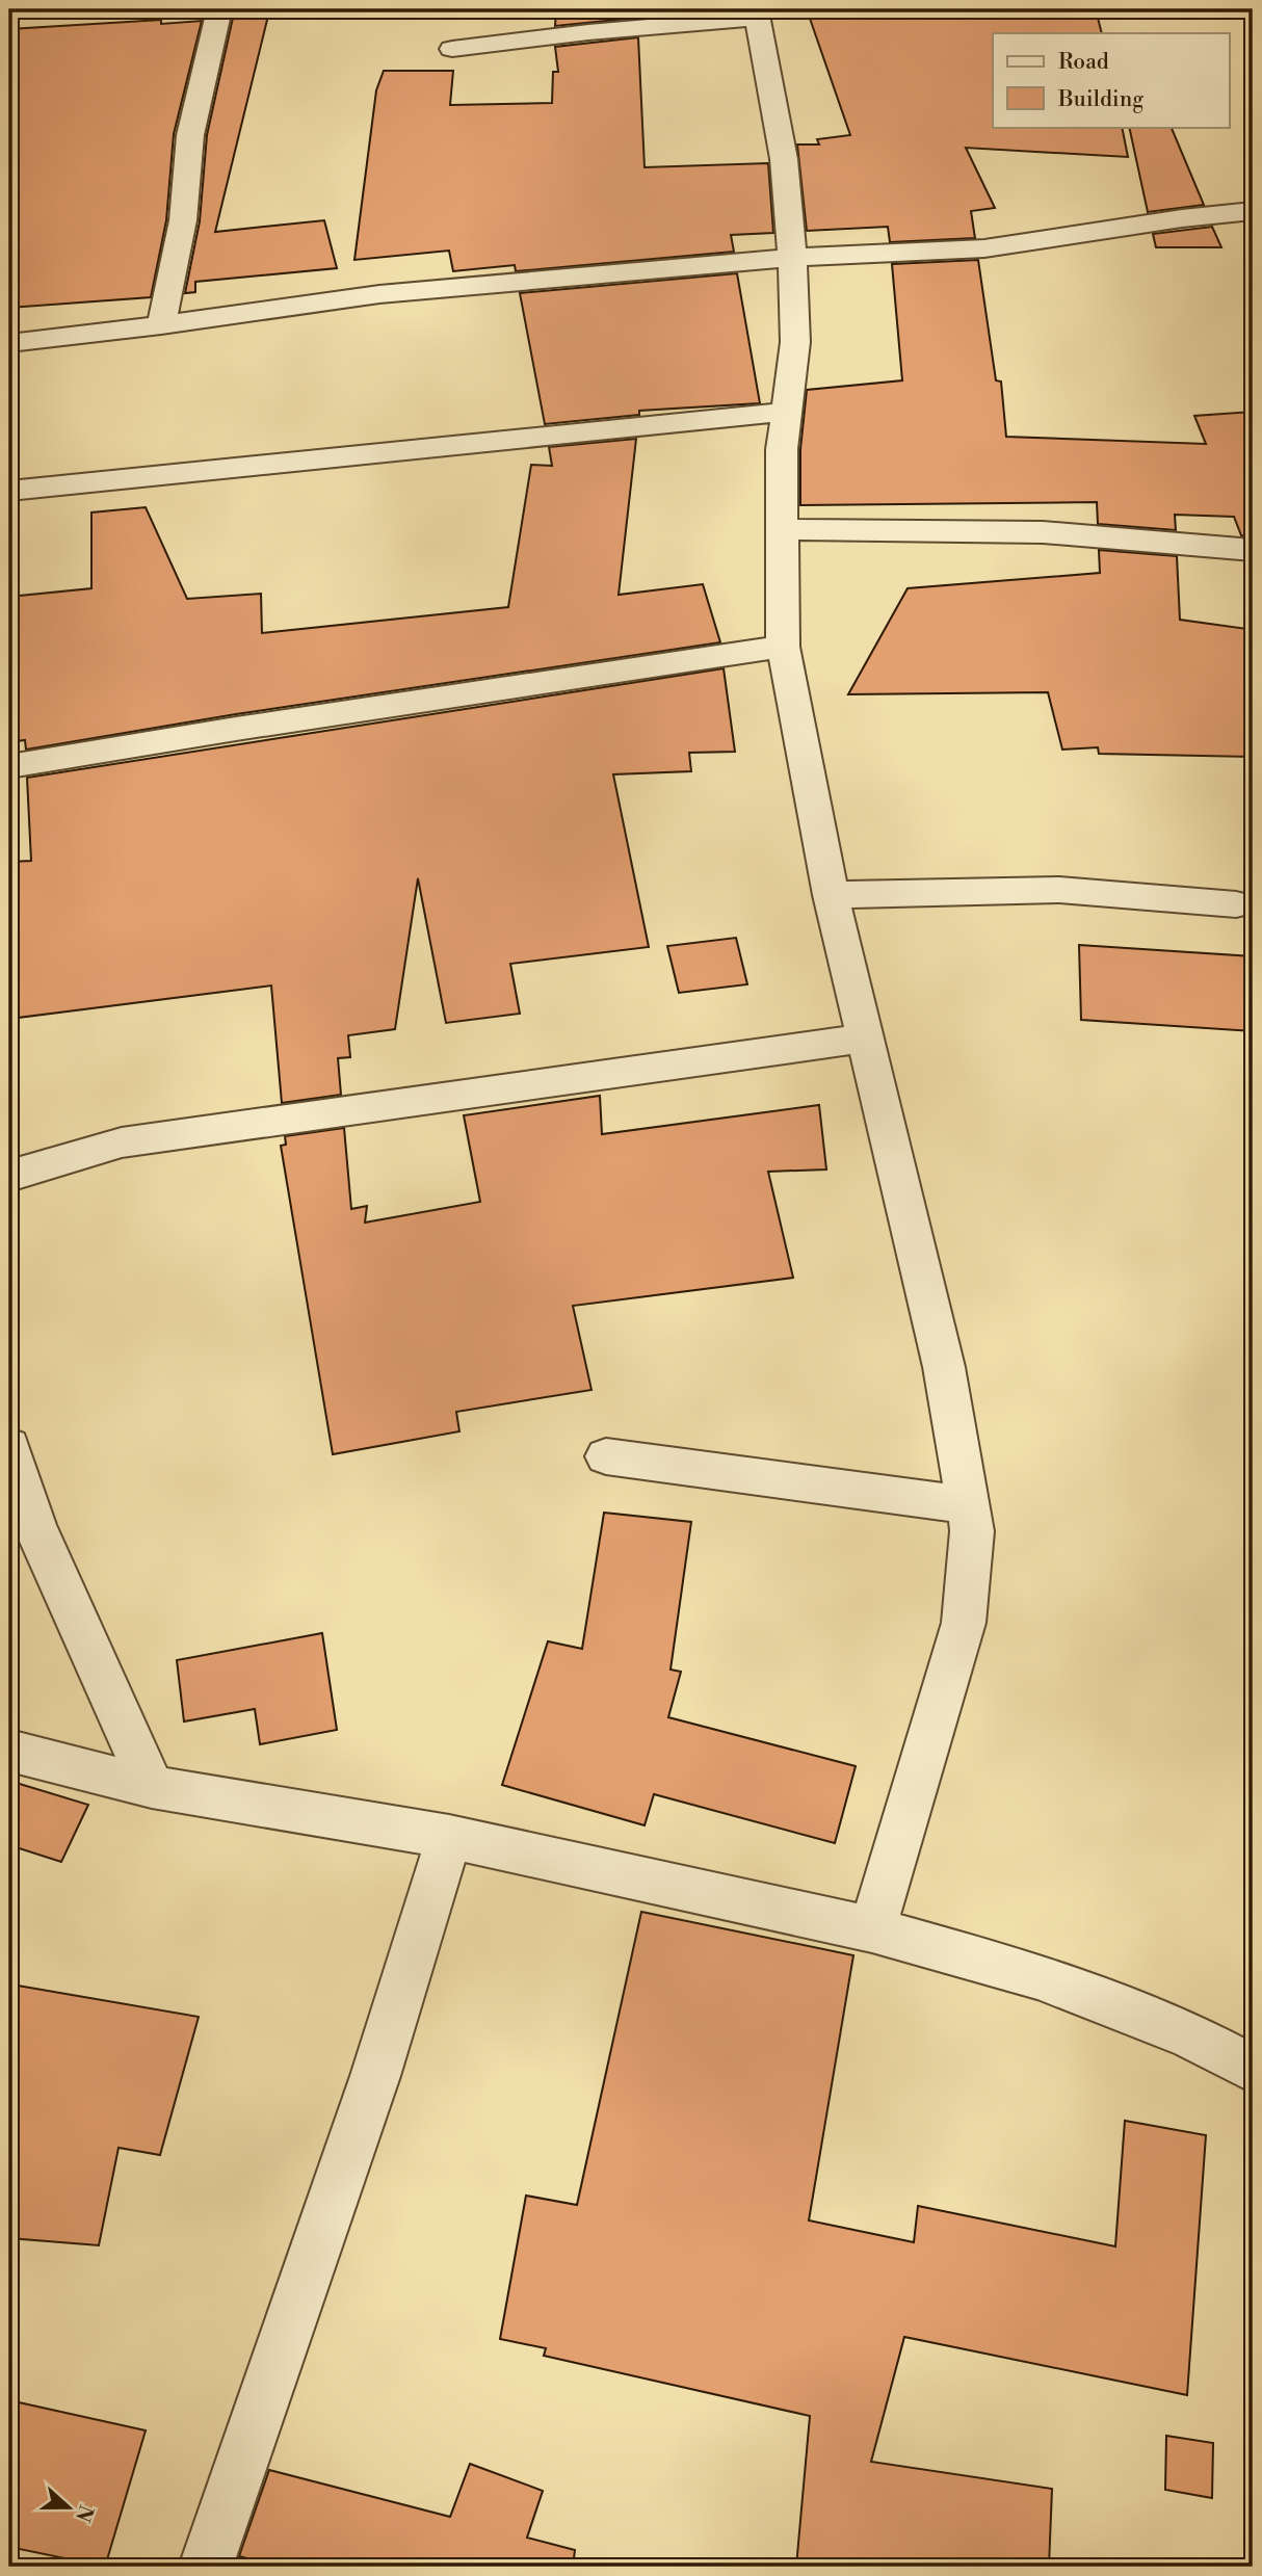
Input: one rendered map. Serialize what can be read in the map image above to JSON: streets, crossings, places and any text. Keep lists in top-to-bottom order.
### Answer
{
  "legend": ["Road", "Building"],
  "north": "right"
}
